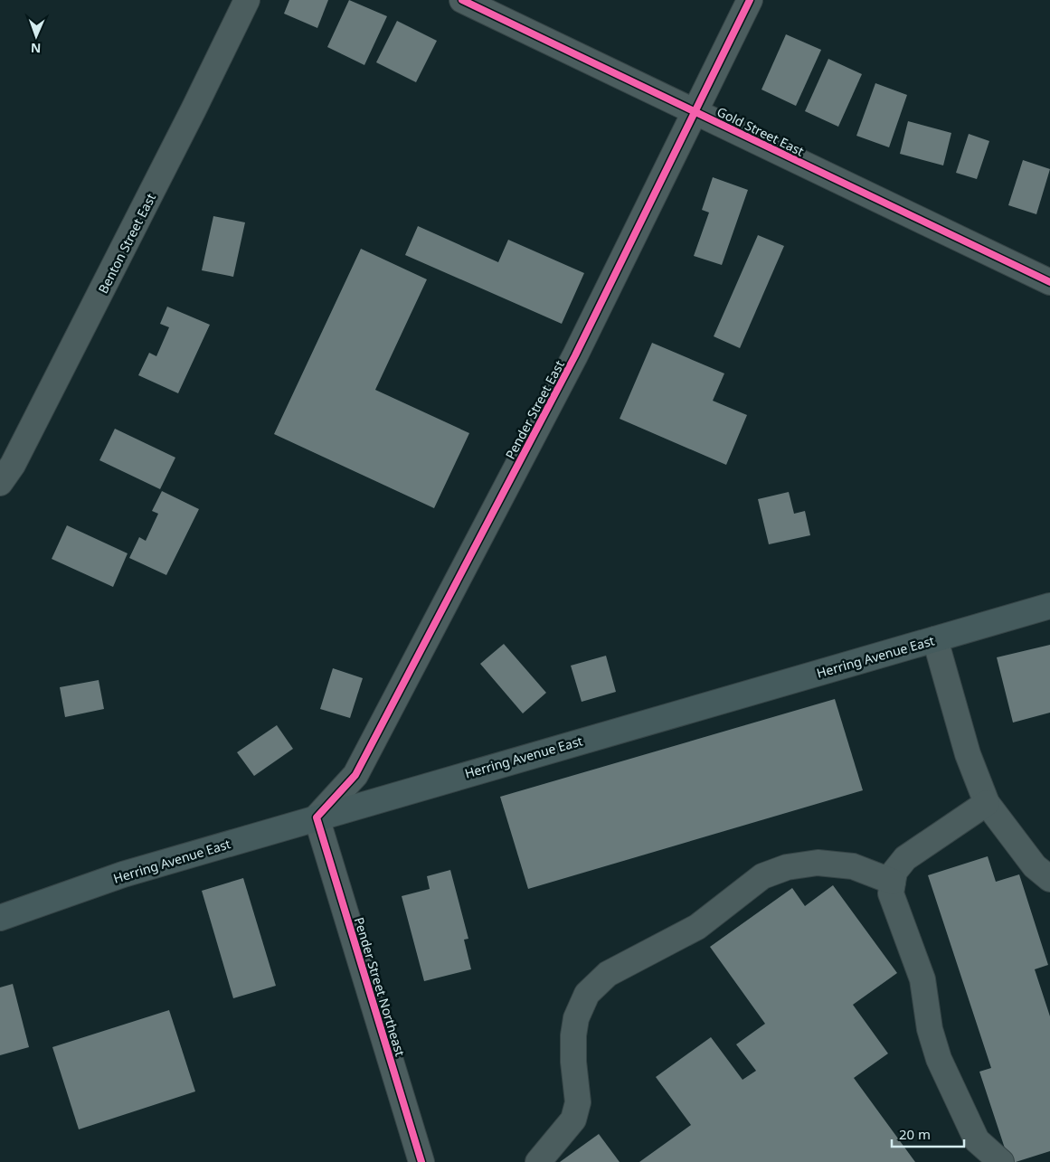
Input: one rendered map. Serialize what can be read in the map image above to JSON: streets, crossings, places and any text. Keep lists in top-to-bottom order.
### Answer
{
  "streets": {
    "main road": ["Herring Avenue East"],
    "street": [
      "Gold Street East",
      "Benton Street East",
      "Pender Street East",
      "Pender Street Northeast"
    ]
  },
  "crossings": [
    ["Gold Street East", "Pender Street East"],
    ["Pender Street East", "Herring Avenue East"],
    ["Pender Street East", "Pender Street Northeast"],
    ["Herring Avenue East", "Pender Street Northeast"]
  ],
  "scale_bar": "20 m",
  "north": "bottom"
}
